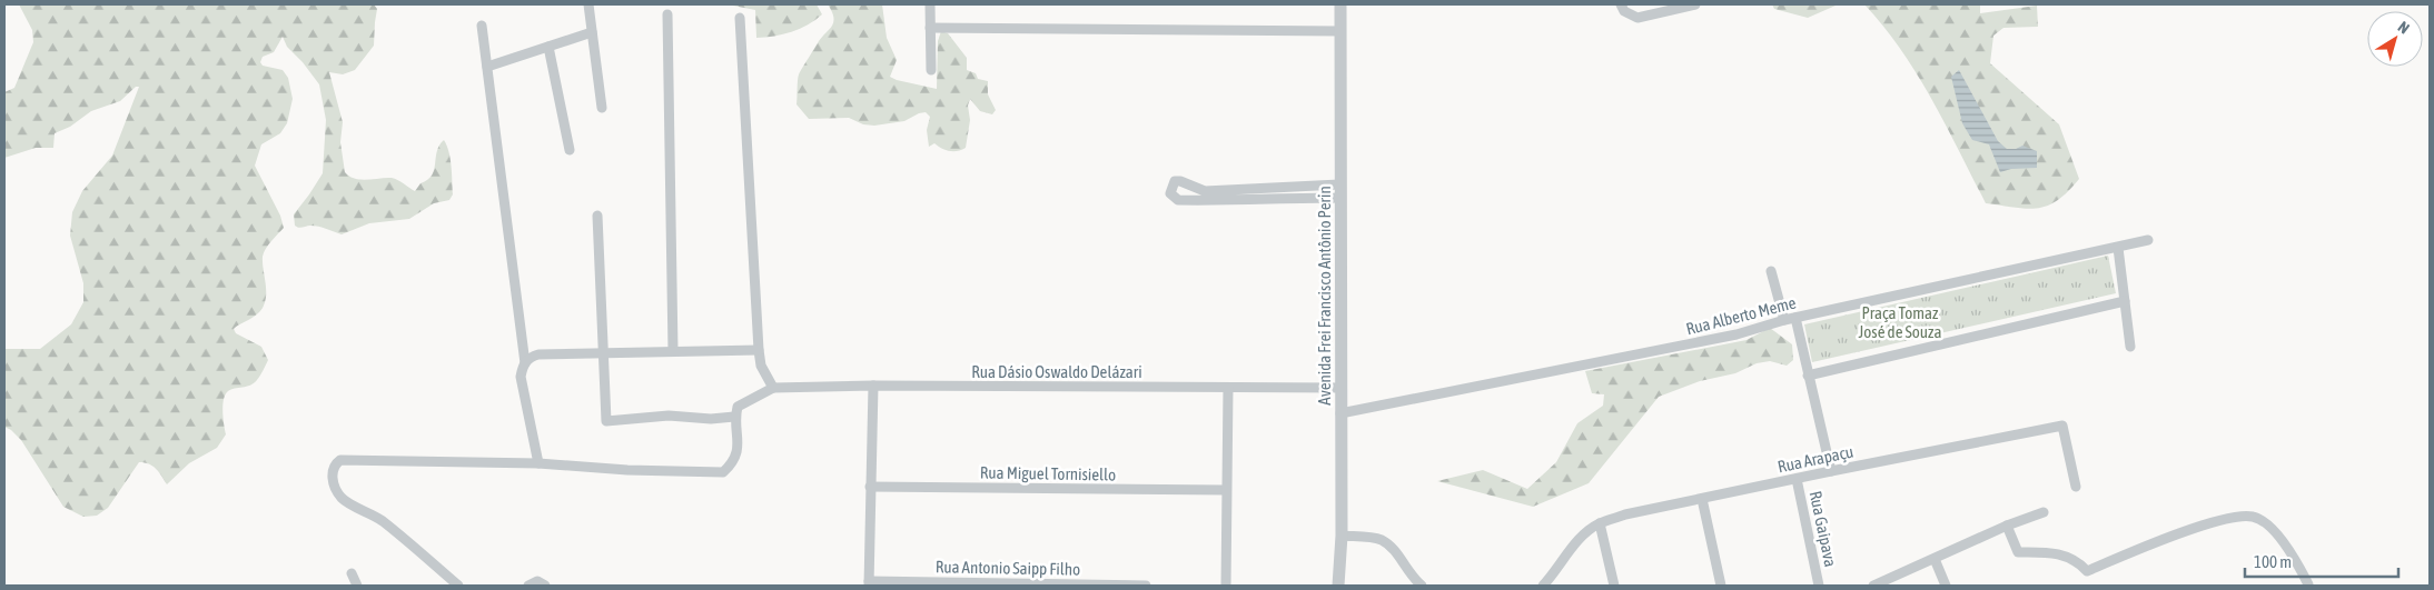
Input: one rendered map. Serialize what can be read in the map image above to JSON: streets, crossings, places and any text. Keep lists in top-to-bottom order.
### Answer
{
  "streets": {
    "street": [
      "Avenida Frei Francisco Antônio Perin",
      "Rua Alberto Meme",
      "Rua Dásio Oswaldo Delázari",
      "Rua Arapaçu",
      "Rua Miguel Tornisiello",
      "Rua Gaipava",
      "Rua Antonio Saipp Filho"
    ]
  },
  "crossings": [
    ["Avenida Frei Francisco Antônio Perin", "Rua Alberto Meme"],
    ["Avenida Frei Francisco Antônio Perin", "Rua Dásio Oswaldo Delázari"],
    ["Rua Arapaçu", "Rua Gaipava"]
  ],
  "parks": ["Praça Tomaz José de Souza"],
  "scale_bar": "100 m",
  "north": "top right"
}
